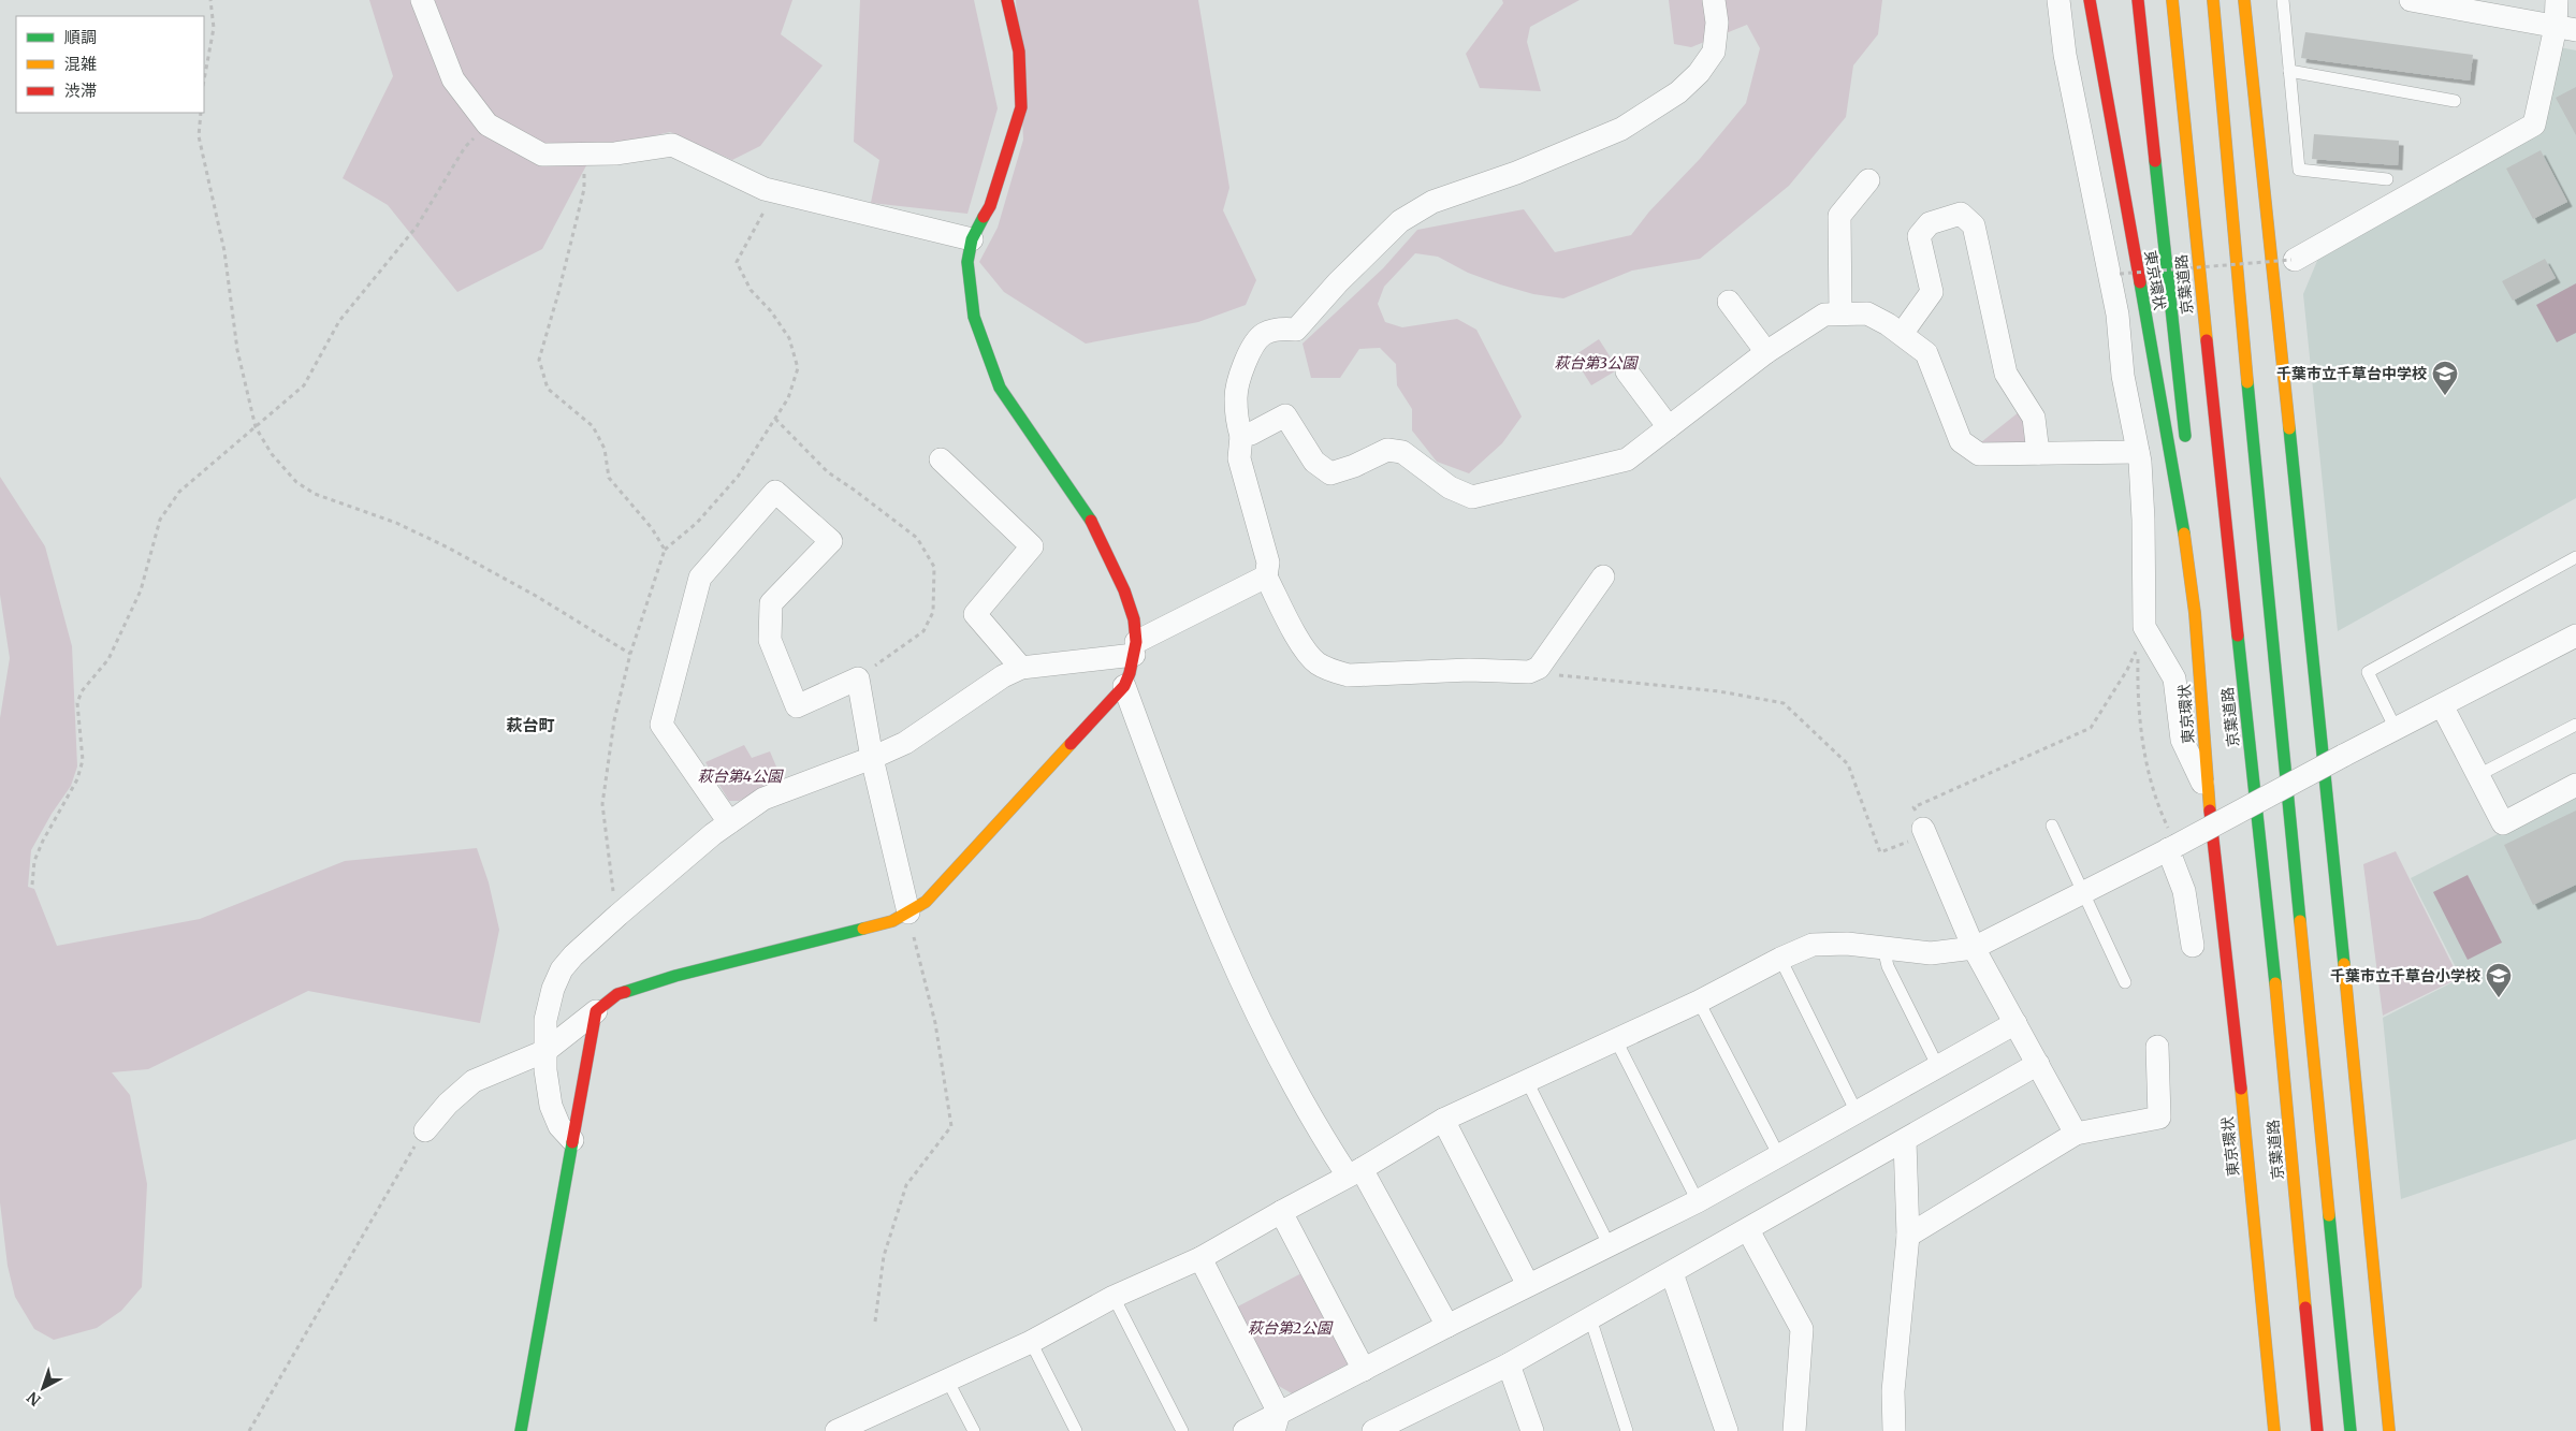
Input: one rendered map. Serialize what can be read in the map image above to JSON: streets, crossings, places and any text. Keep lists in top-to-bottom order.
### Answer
{
  "streets": {
    "main road": ["東京環状", "京葉道路"]
  },
  "districts": ["萩台町"],
  "parks": ["萩台第3公園", "萩台第4公園", "萩台第2公園"],
  "places": {
    "school or university": ["千葉市立千草台中学校", "千葉市立千草台小学校"]
  },
  "legend": ["順調", "混雑", "渋滞"],
  "north": "bottom left"
}
